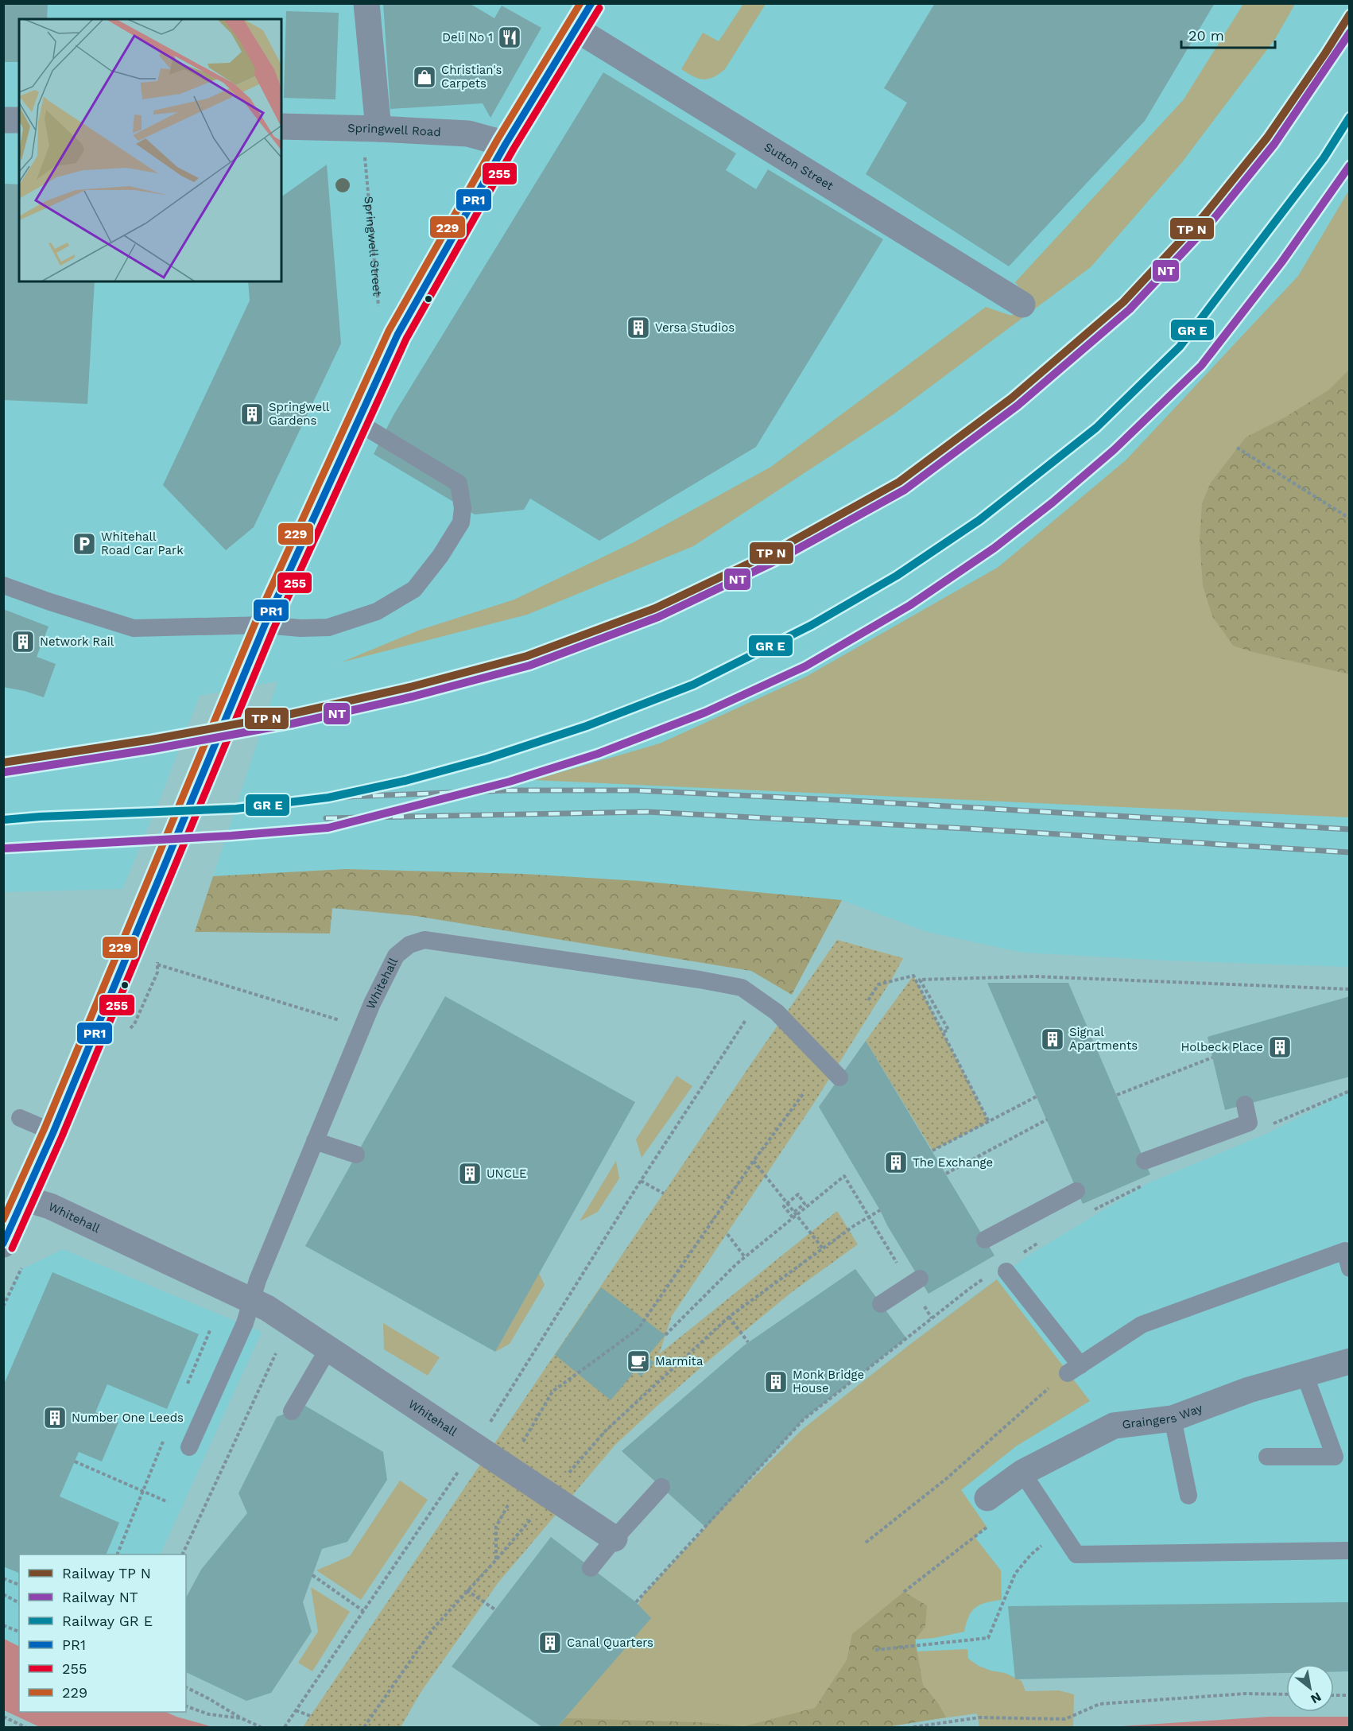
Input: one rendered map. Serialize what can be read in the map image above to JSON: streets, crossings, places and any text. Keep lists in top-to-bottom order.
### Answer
{
  "streets": {
    "street": [
      "Springwell Road",
      "Sutton Street",
      "Whitehall",
      "Graingers Way"
    ],
    "path": ["Springwell Street"]
  },
  "crossings": [
    ["Springwell Road", "Springwell Street"]
  ],
  "places": {
    "restaurant": ["Deli No 1"],
    "shop": ["Christian's Carpets"],
    "building": [
      "Versa Studios",
      "Springwell Gardens",
      "Network Rail",
      "Signal Apartments",
      "Holbeck Place",
      "The Exchange",
      "UNCLE",
      "Monk Bridge House",
      "Number One Leeds",
      "Canal Quarters"
    ],
    "parking": ["Whitehall Road Car Park"],
    "cafe": ["Marmita"]
  },
  "lines": [
    "transit line PR1",
    "transit line 229",
    "transit line 255",
    "rail line NT"
  ],
  "legend": [
    "Railway TP N",
    "Railway NT",
    "Railway GR E",
    "PR1",
    "255",
    "229"
  ],
  "scale_bar": "20 m",
  "north": "bottom right"
}
